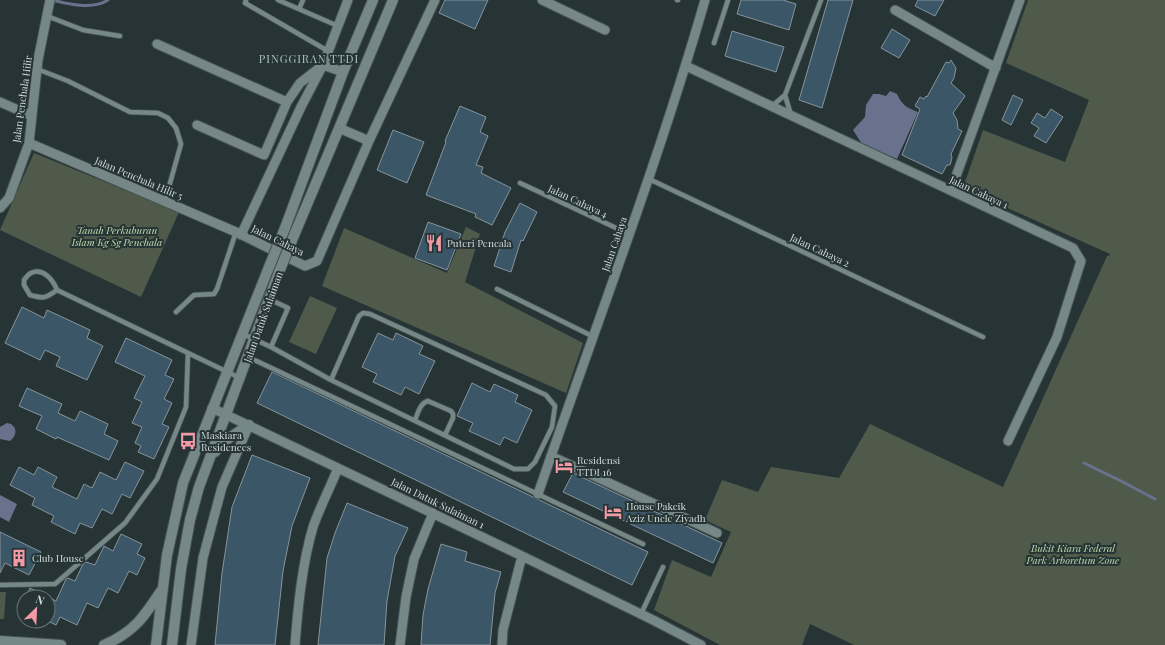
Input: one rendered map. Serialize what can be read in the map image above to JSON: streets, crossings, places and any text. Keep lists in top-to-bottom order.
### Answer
{
  "streets": {
    "main road": ["Jalan Datuk Sulaiman"],
    "street": [
      "Jalan Penchala Hilir",
      "Jalan Penchala Hilir 5",
      "Jalan Cahaya 1",
      "Jalan Cahaya",
      "Jalan Datuk Sulaiman 1"
    ],
    "lane": ["Jalan Cahaya 4", "Jalan Cahaya 2"]
  },
  "crossings": [
    ["Jalan Penchala Hilir", "Jalan Penchala Hilir 5"],
    ["Jalan Penchala Hilir 5", "Jalan Cahaya"],
    ["Jalan Cahaya 1", "Jalan Cahaya"],
    ["Jalan Cahaya 4", "Jalan Cahaya"],
    ["Jalan Cahaya", "Jalan Cahaya 2"],
    ["Jalan Datuk Sulaiman", "Jalan Datuk Sulaiman 1"]
  ],
  "districts": ["PINGGIRAN TTDI"],
  "parks": ["Tanah Perkuburan Islam Kg Sg Penchala", "Bukit Kiara Federal Park Arboretum Zone"],
  "places": {
    "restaurant": ["Puteri Pencala"],
    "bus stop": ["Maskiara Residences"],
    "hotel": ["Residensi TTDI 16", "House Pakcik Aziz Uncle Ziyadh"],
    "building": ["Club House"]
  },
  "north": "top right"
}
